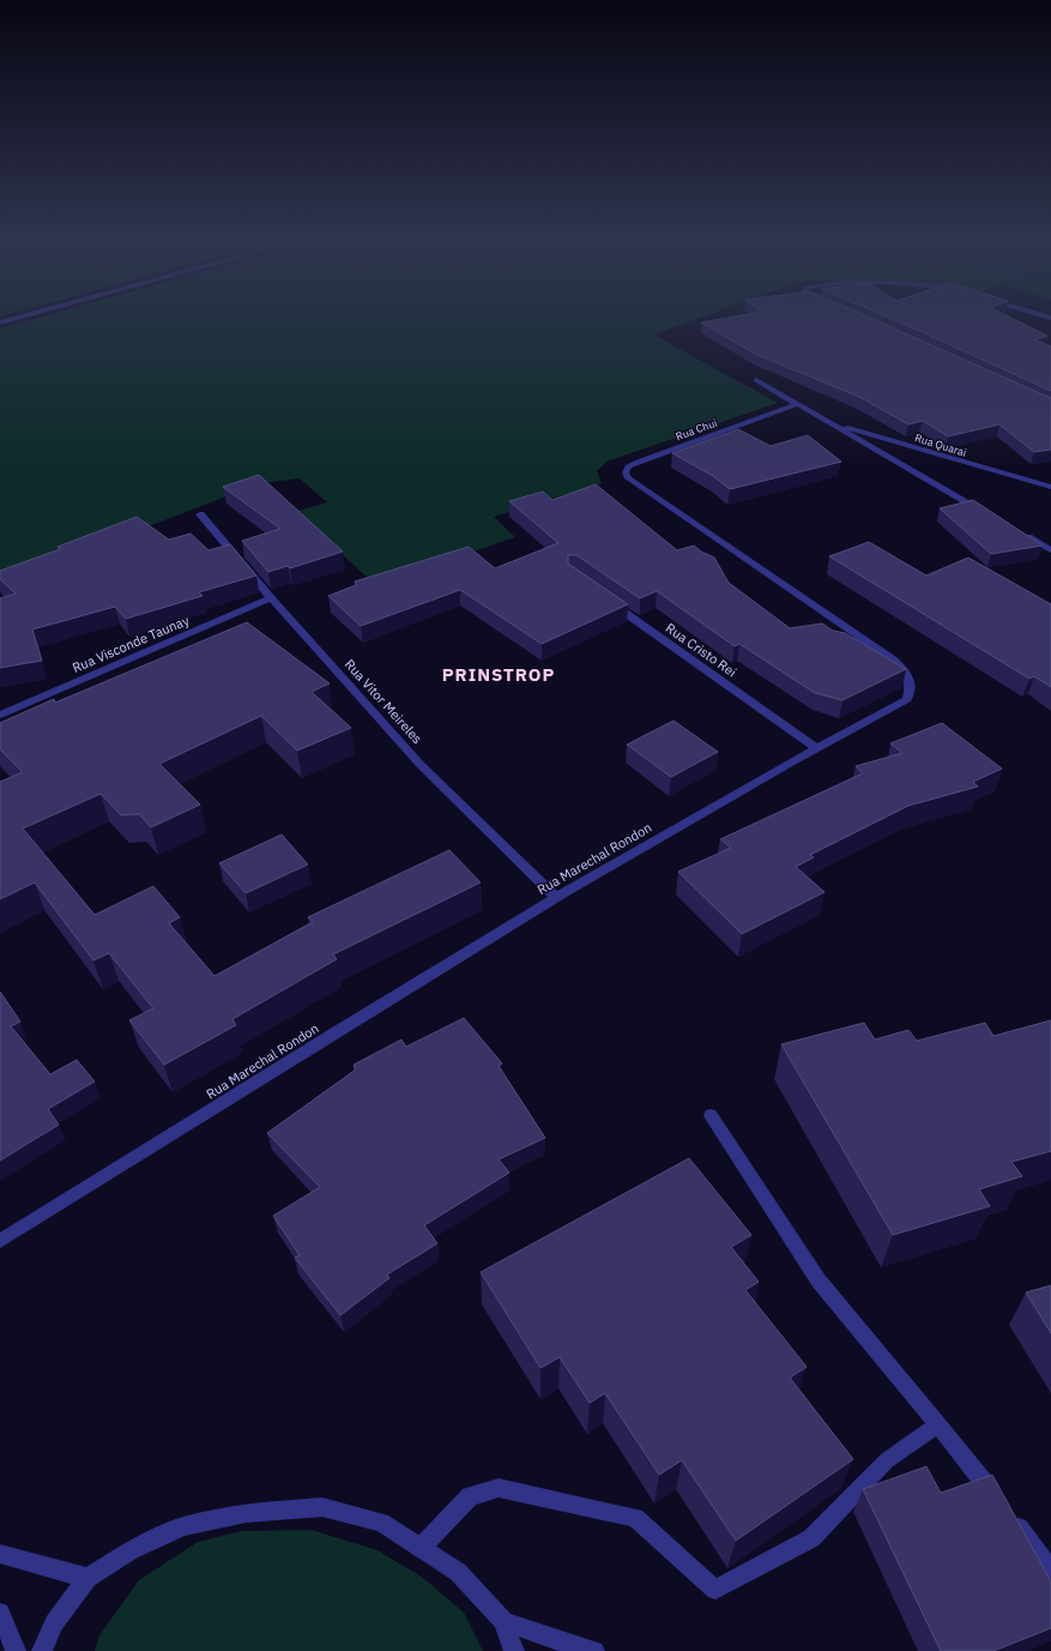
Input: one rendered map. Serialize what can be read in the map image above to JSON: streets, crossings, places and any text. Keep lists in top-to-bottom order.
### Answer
{
  "streets": {
    "street": [
      "Rua Chui",
      "Rua Quarai",
      "Rua Visconde Taunay",
      "Rua Cristo Rei",
      "Rua Vitor Meireles",
      "Rua Marechal Rondon"
    ]
  },
  "crossings": [
    ["Rua Chui", "Rua Marechal Rondon"],
    ["Rua Visconde Taunay", "Rua Vitor Meireles"],
    ["Rua Cristo Rei", "Rua Marechal Rondon"],
    ["Rua Vitor Meireles", "Rua Marechal Rondon"]
  ],
  "districts": ["PRINSTROP"]
}
